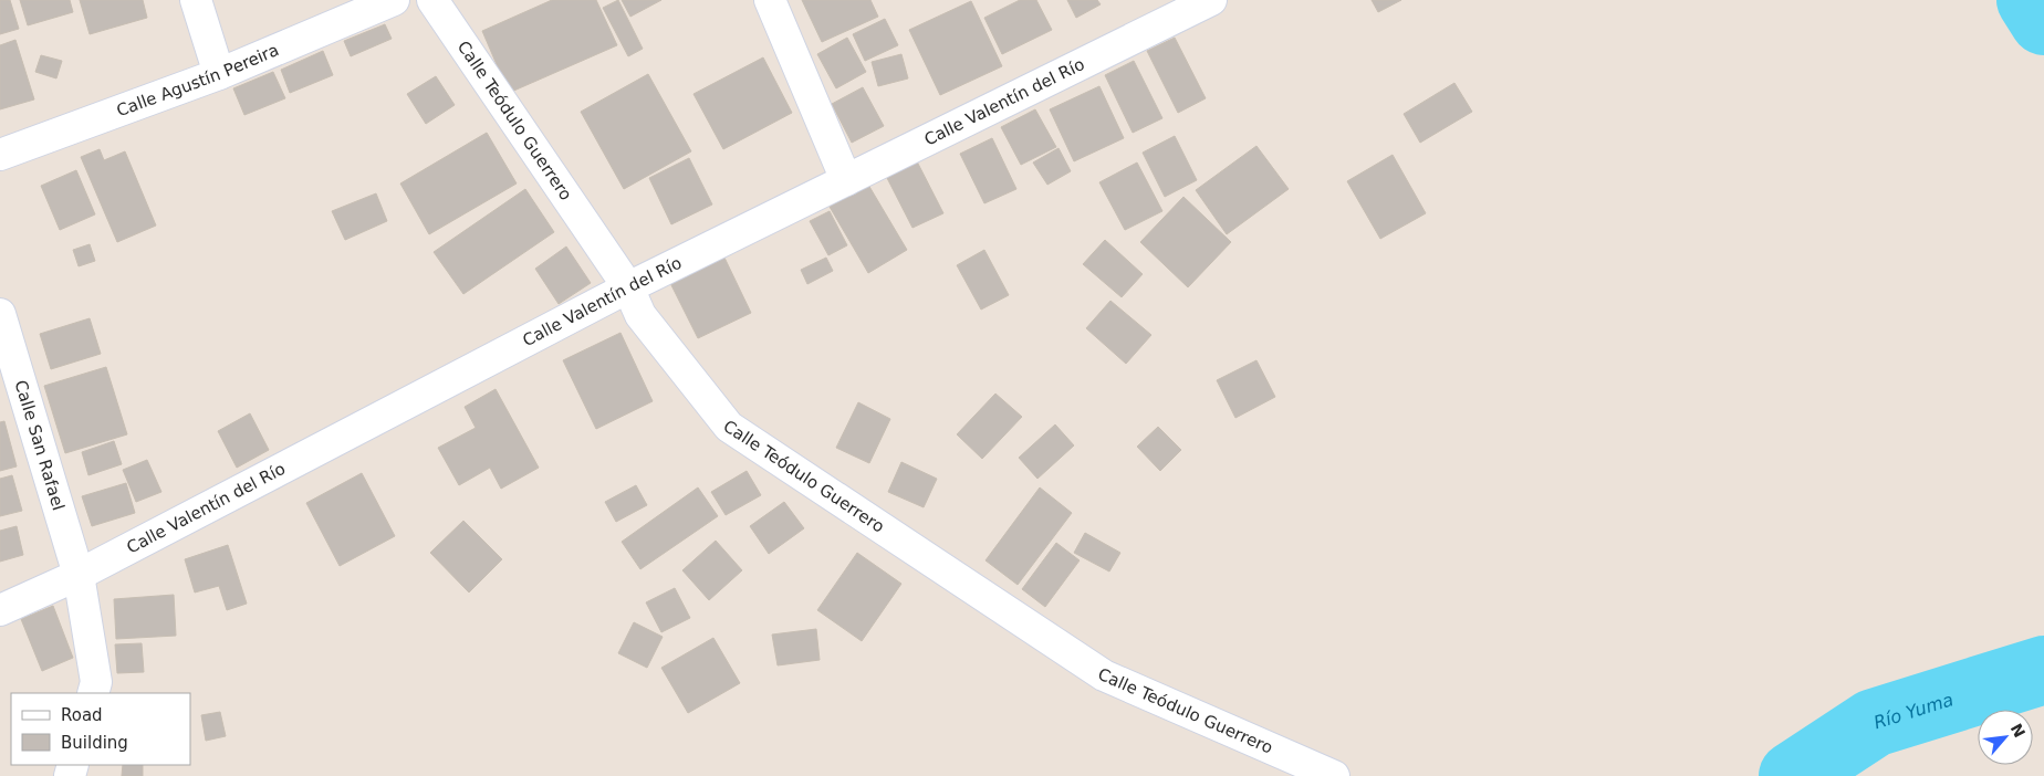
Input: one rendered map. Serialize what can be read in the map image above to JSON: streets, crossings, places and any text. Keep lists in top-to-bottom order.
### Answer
{
  "streets": {
    "street": [
      "Calle Agustín Pereira",
      "Calle Valentín del Río",
      "Calle Teódulo Guerrero",
      "Calle San Rafael"
    ]
  },
  "crossings": [
    ["Calle Valentín del Río", "Calle Teódulo Guerrero"],
    ["Calle Valentín del Río", "Calle San Rafael"]
  ],
  "water": ["Río Yuma"],
  "legend": ["Road", "Building"],
  "north": "top right"
}
